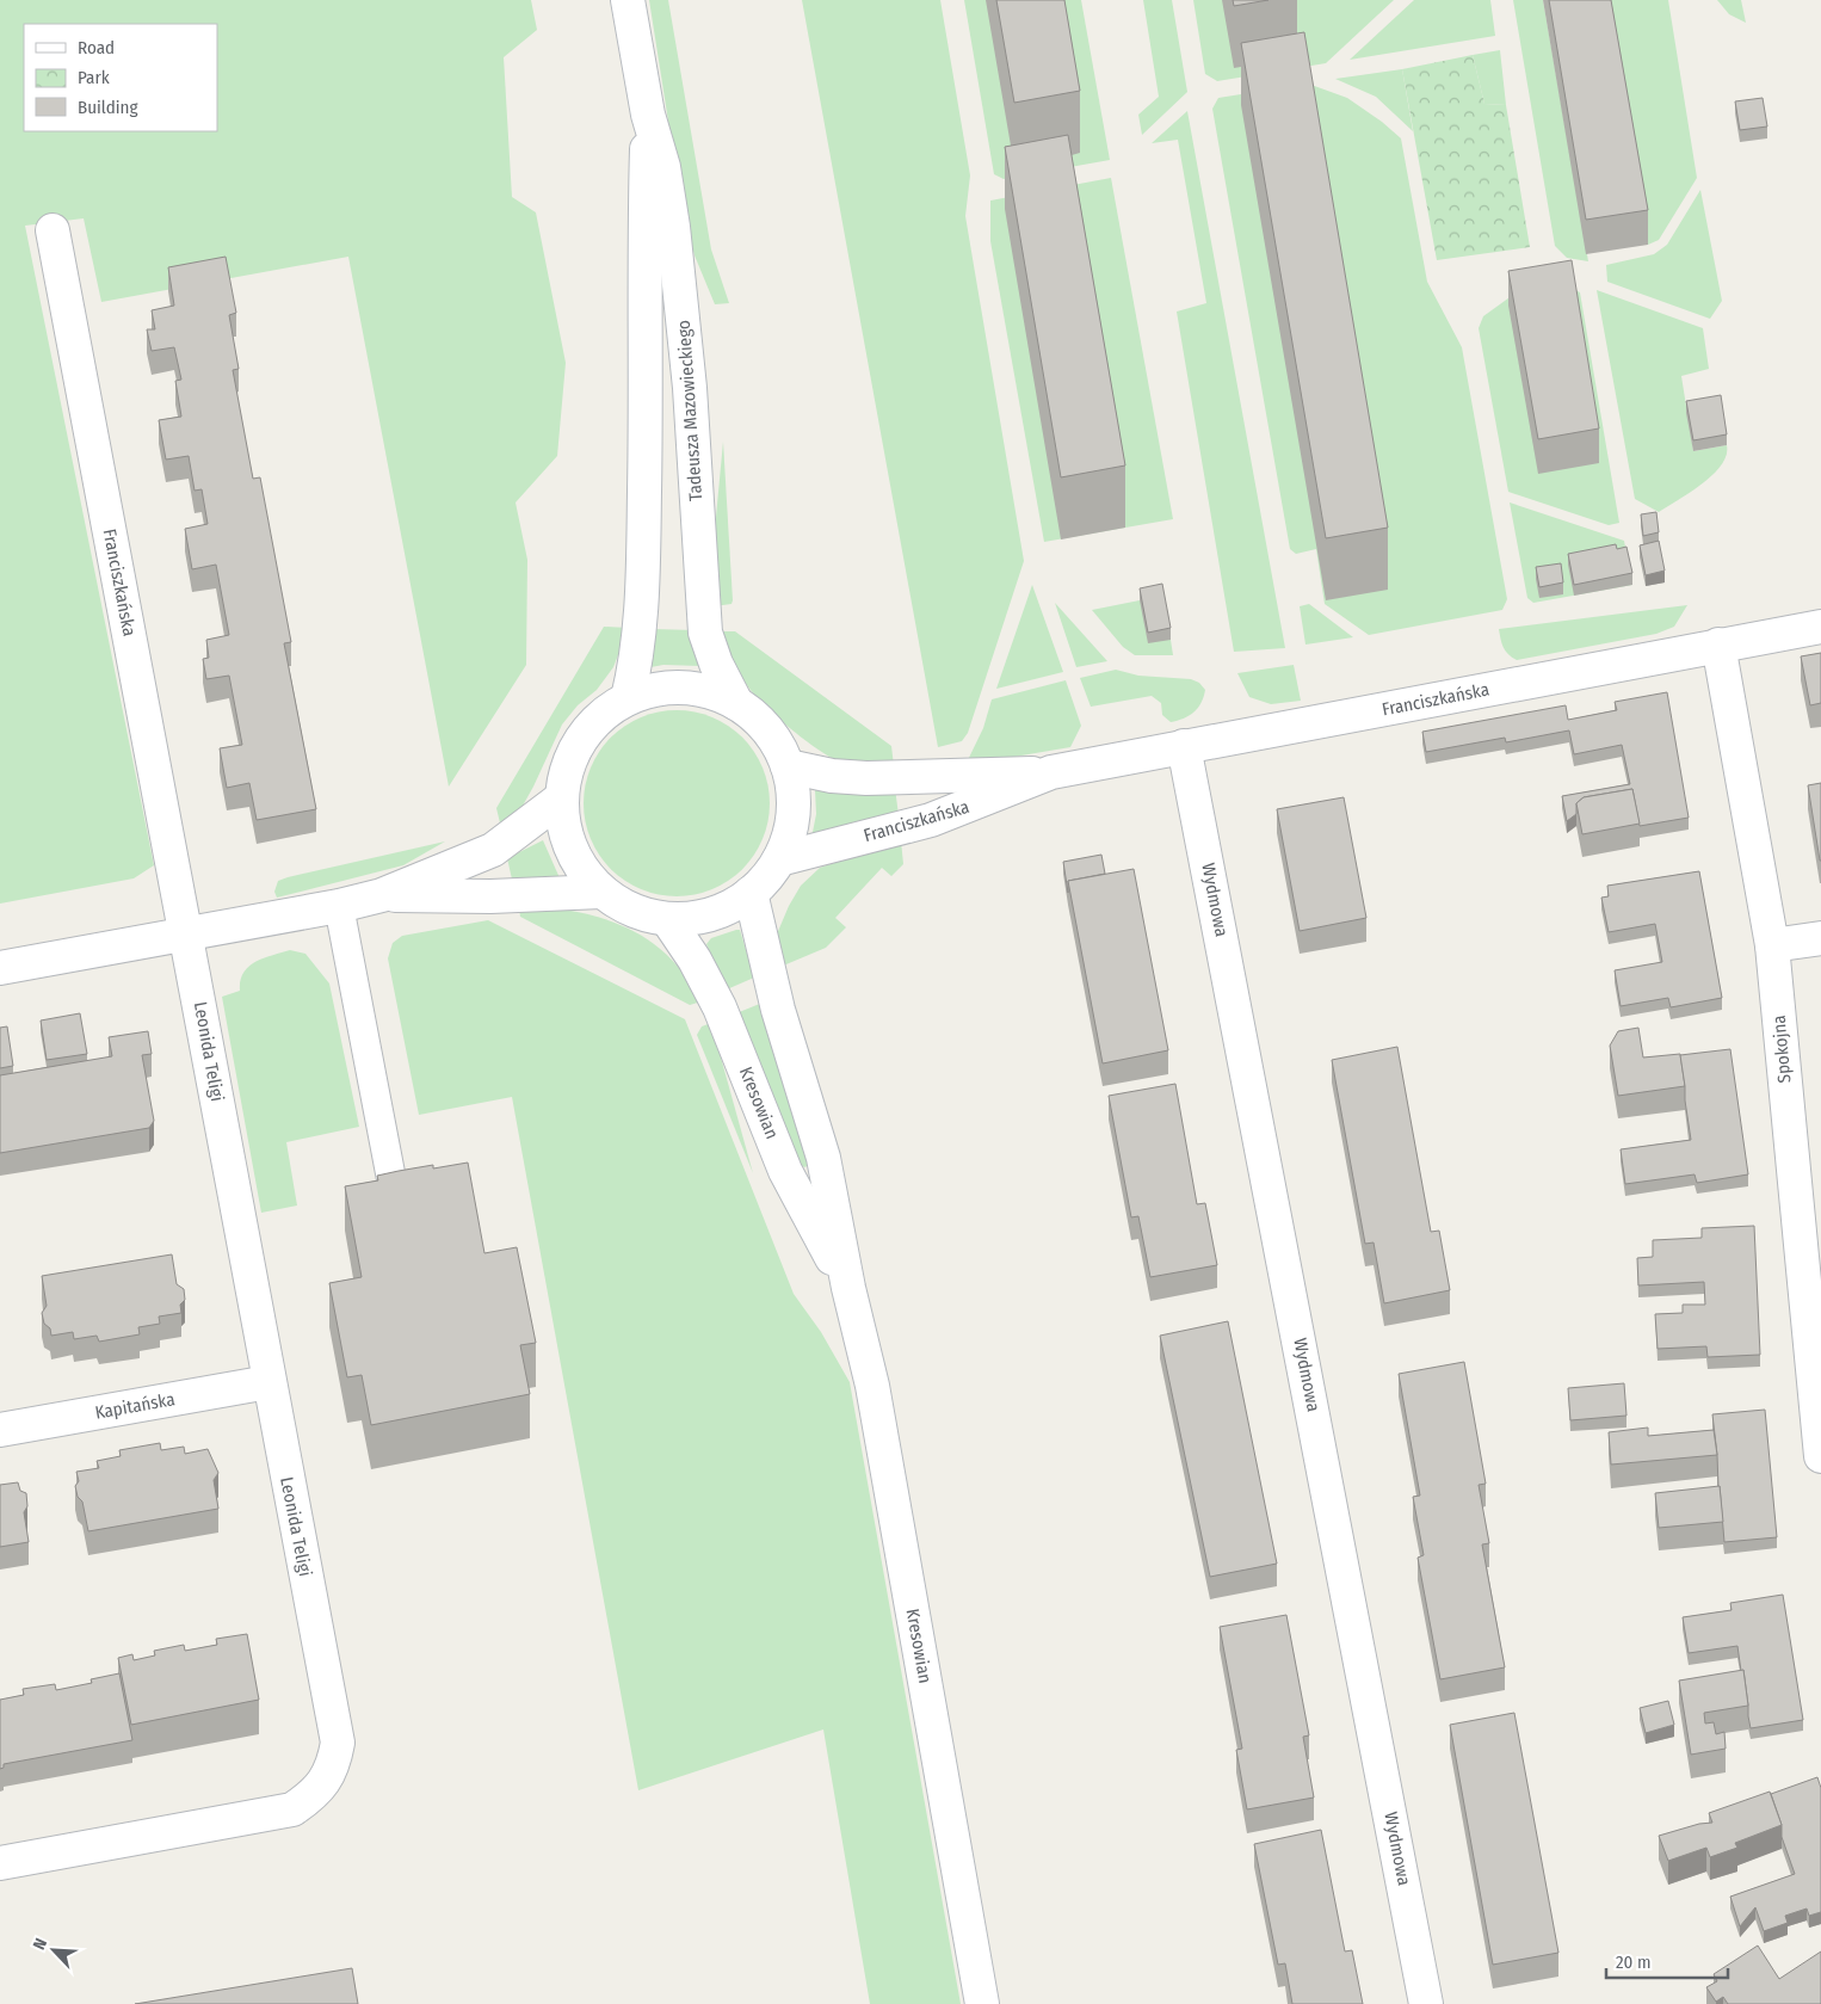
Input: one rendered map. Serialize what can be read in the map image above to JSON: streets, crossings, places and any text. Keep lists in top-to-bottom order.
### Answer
{
  "streets": {
    "street": [
      "Tadeusza Mazowieckiego",
      "Franciszkańska",
      "Wydmowa",
      "Spokojna",
      "Leonida Teligi",
      "Kresowian",
      "Kapitańska"
    ]
  },
  "crossings": [
    ["Franciszkańska", "Wydmowa"],
    ["Franciszkańska", "Spokojna"],
    ["Franciszkańska", "Leonida Teligi"],
    ["Leonida Teligi", "Kapitańska"]
  ],
  "legend": ["Road", "Park", "Building"],
  "scale_bar": "20 m",
  "north": "top left"
}
